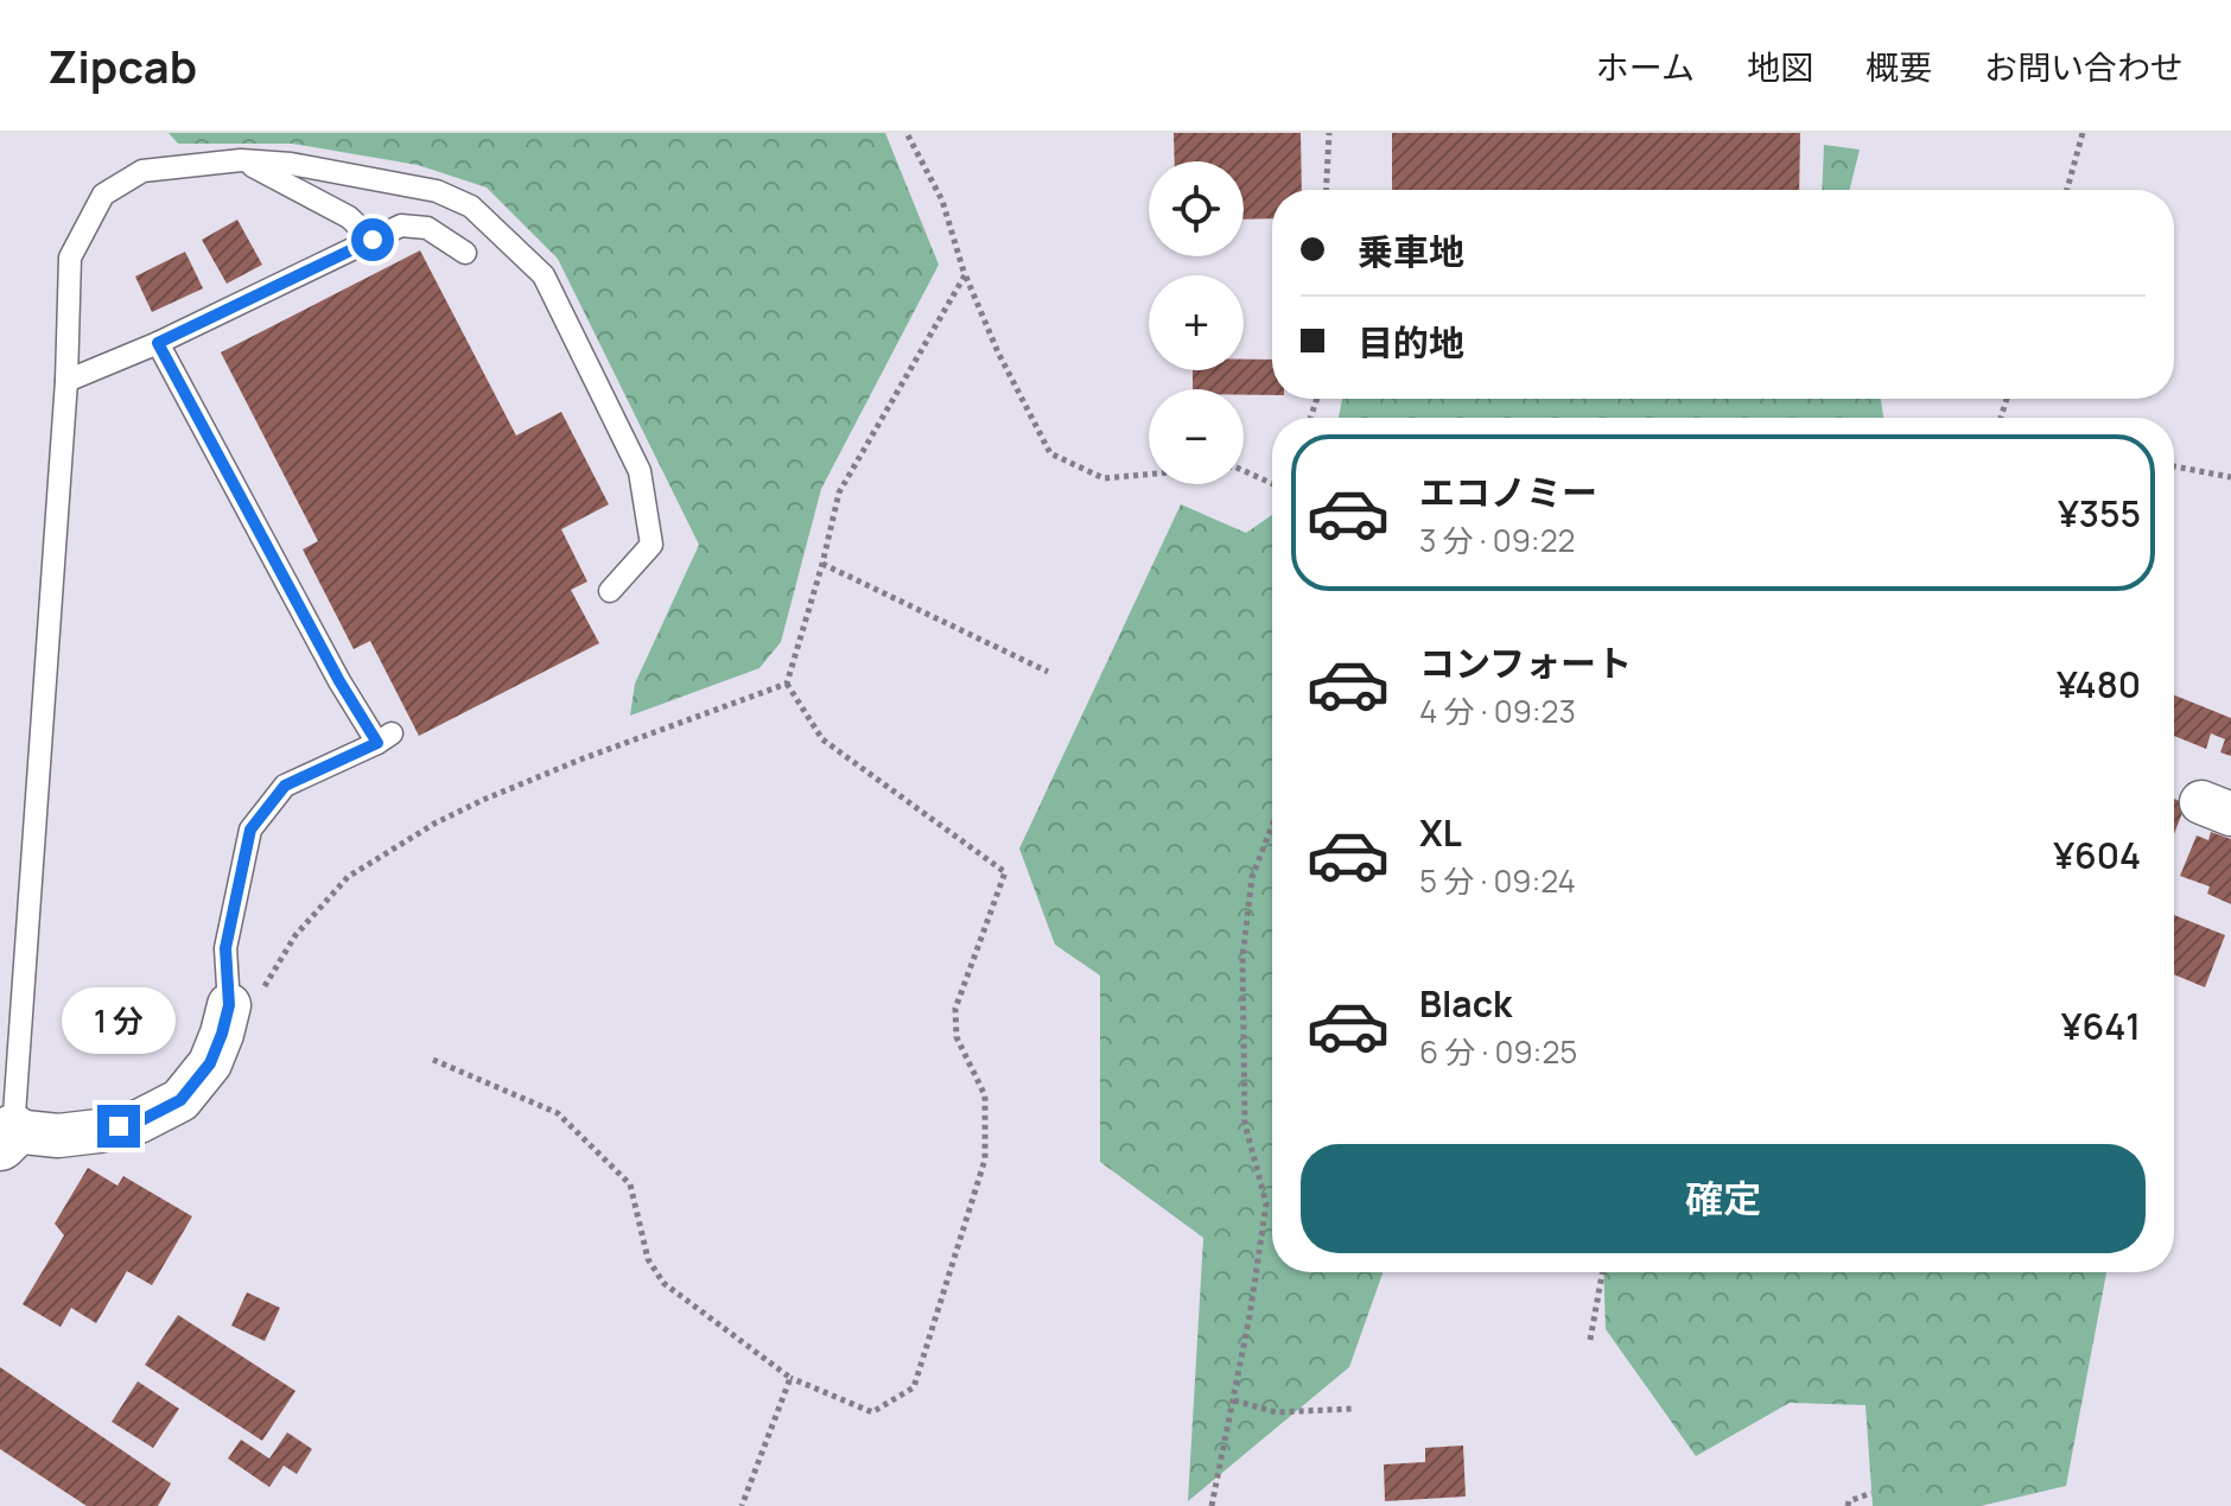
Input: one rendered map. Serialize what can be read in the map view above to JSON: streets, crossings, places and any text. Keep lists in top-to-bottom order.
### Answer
{
  "page": {
    "header": "Zipcab",
    "nav": [
      "ホーム",
      "地図",
      "概要",
      "お問い合わせ"
    ],
    "map_buttons": ["+", "−"],
    "banner": ["乗車地", "目的地"],
    "list": [
      {
        "name": "エコノミー",
        "note": "3 分 · 09:22",
        "value": "¥355"
      },
      {
        "name": "コンフォート",
        "note": "4 分 · 09:23",
        "value": "¥480"
      },
      {
        "name": "XL",
        "note": "5 分 · 09:24",
        "value": "¥604"
      },
      {
        "name": "Black",
        "note": "6 分 · 09:25",
        "value": "¥641"
      }
    ],
    "bubble": "1 分",
    "buttons": "確定"
  }
}
